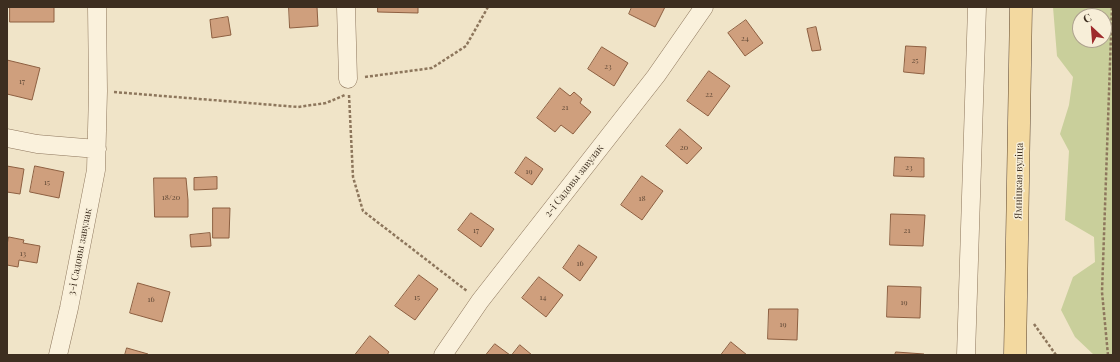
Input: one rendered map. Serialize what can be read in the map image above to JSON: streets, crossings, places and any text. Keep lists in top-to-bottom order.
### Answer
{
  "streets": {
    "main road": ["Ямніцкая вуліца"],
    "street": ["2-і Садовы завулак", "3-і Садовы завулак"]
  },
  "house_numbers": [
    "24",
    "25",
    "23",
    "17",
    "22",
    "21",
    "20",
    "23",
    "19",
    "15",
    "18/20",
    "18",
    "17",
    "21",
    "13",
    "16",
    "15",
    "14",
    "16",
    "19",
    "19"
  ],
  "north": "top left"
}
